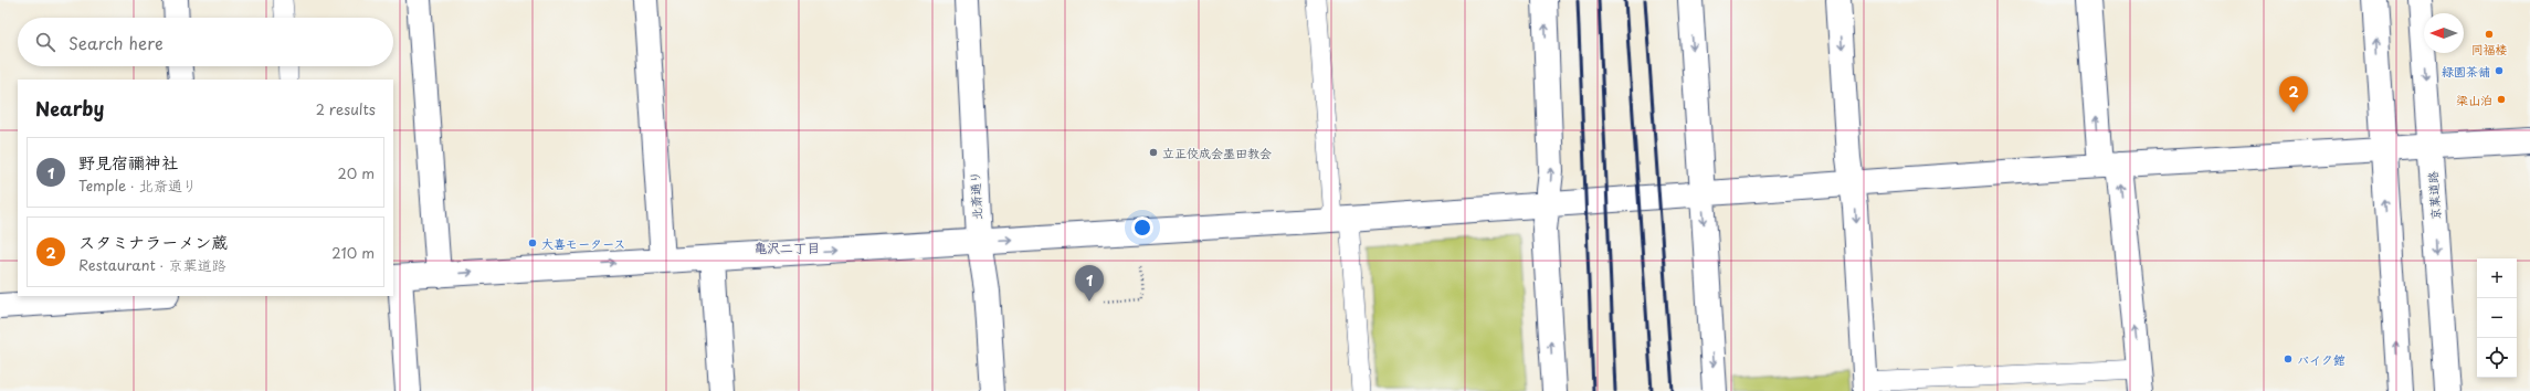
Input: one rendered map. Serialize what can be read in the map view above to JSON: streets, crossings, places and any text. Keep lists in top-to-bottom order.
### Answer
{
  "streets": {
    "main road": ["北斎通り", "京葉道路"]
  },
  "districts": ["亀沢二丁目"],
  "places": [
    "同福楼",
    "緑園茶舗",
    "梁山泊",
    "立正佼成会墨田教会",
    "大喜モータース",
    "バイク館"
  ],
  "north": "left",
  "page": {
    "search": "Search here",
    "pins": ["2", "1"],
    "heading": ["Nearby", "2 results"],
    "list": [
      {
        "mark": "1",
        "name": "野見宿禰神社",
        "note": "Temple · 北斎通り",
        "value": "20 m"
      },
      {
        "mark": "2",
        "name": "スタミナラーメン蔵",
        "note": "Restaurant · 京葉道路",
        "value": "210 m"
      }
    ],
    "map_buttons": ["+", "−"]
  }
}
